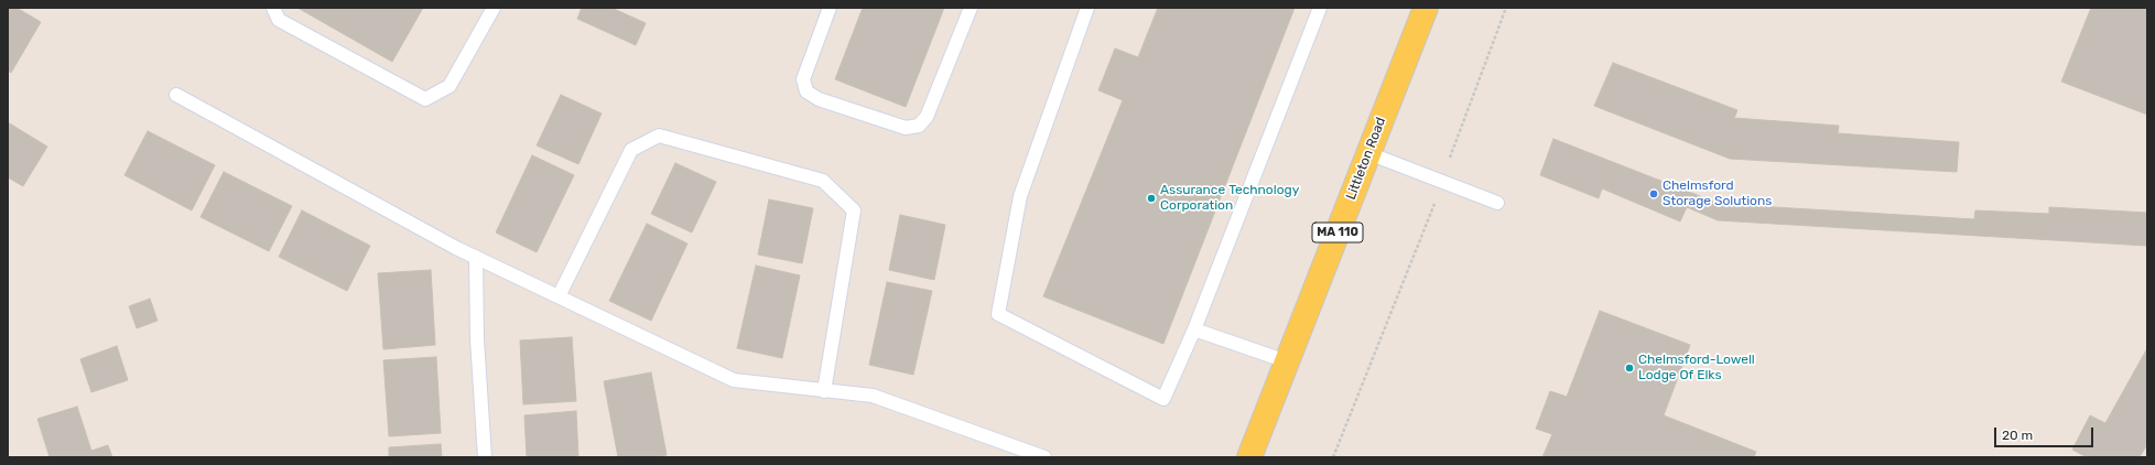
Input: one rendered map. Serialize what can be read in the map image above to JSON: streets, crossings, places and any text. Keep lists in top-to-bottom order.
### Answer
{
  "streets": {
    "main road": ["Littleton Road", "MA 110"]
  },
  "places": ["Chelmsford Storage Solutions", "Assurance Technology Corporation", "Chelmsford-Lowell Lodge Of Elks"],
  "scale_bar": "20 m"
}
